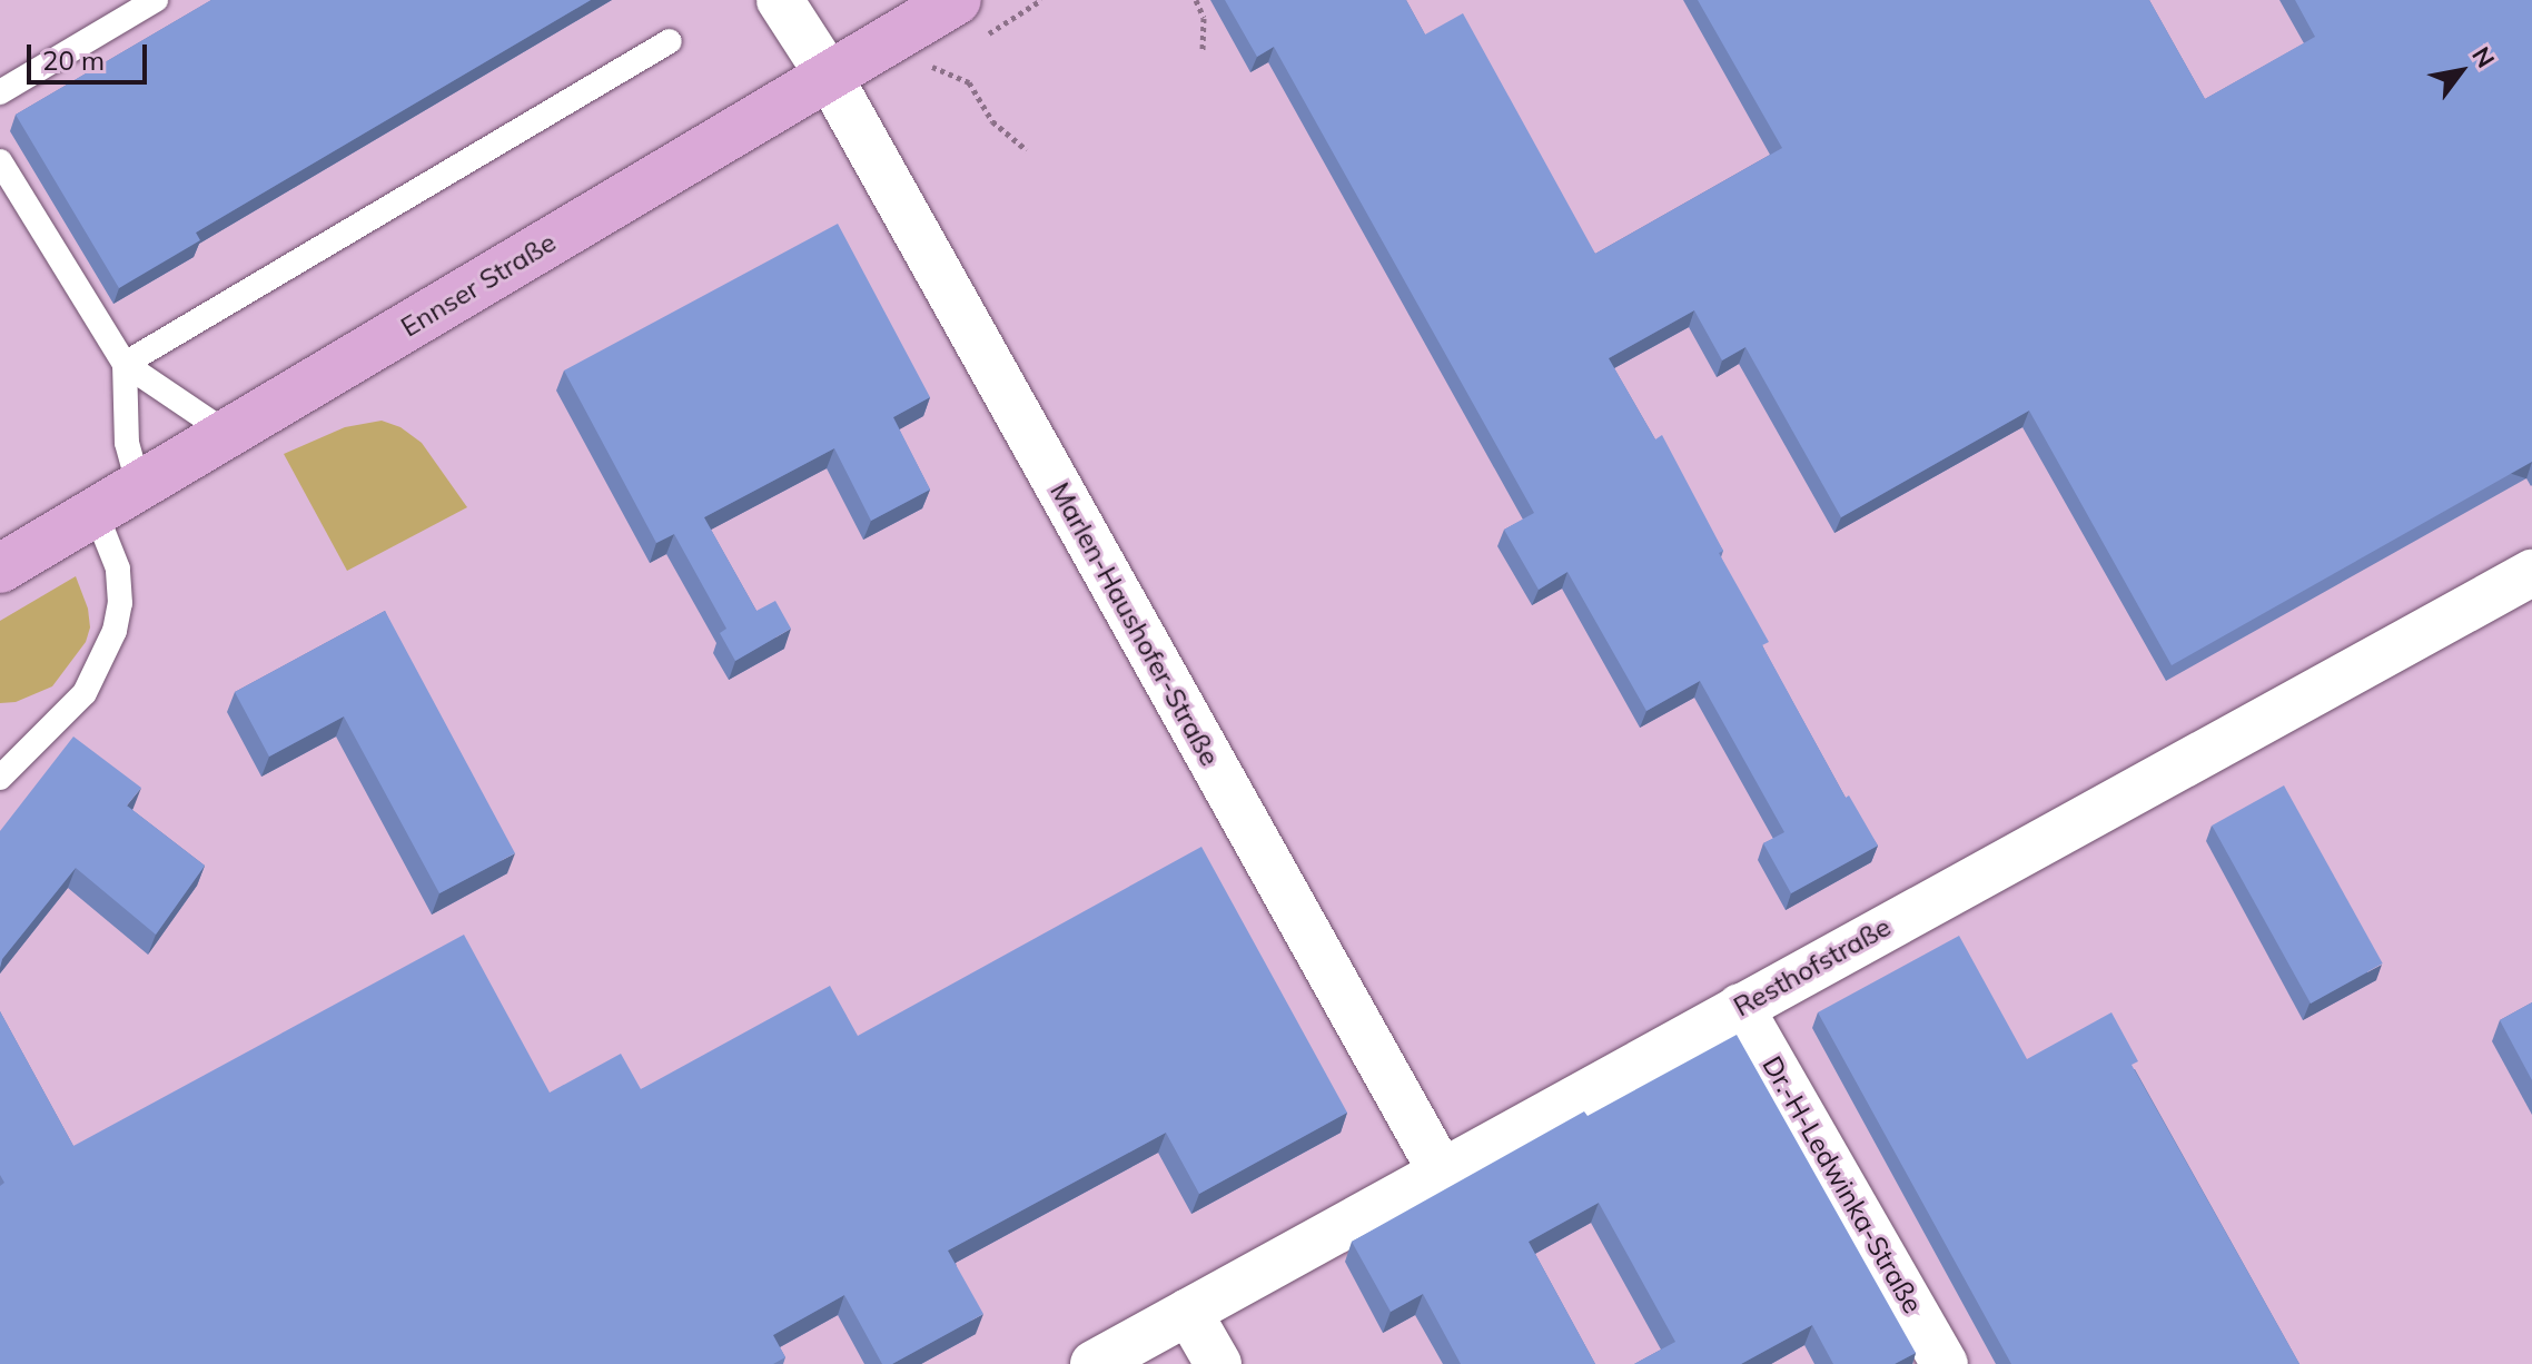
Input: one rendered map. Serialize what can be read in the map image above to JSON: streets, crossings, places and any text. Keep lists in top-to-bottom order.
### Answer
{
  "streets": {
    "main road": ["Ennser Straße"],
    "street": ["Marlen-Haushofer-Straße", "Resthofstraße", "Dr.-H-Ledwinka-Straße"]
  },
  "crossings": [
    ["Ennser Straße", "Marlen-Haushofer-Straße"],
    ["Marlen-Haushofer-Straße", "Resthofstraße"],
    ["Resthofstraße", "Dr.-H-Ledwinka-Straße"]
  ],
  "scale_bar": "20 m",
  "north": "top right"
}
